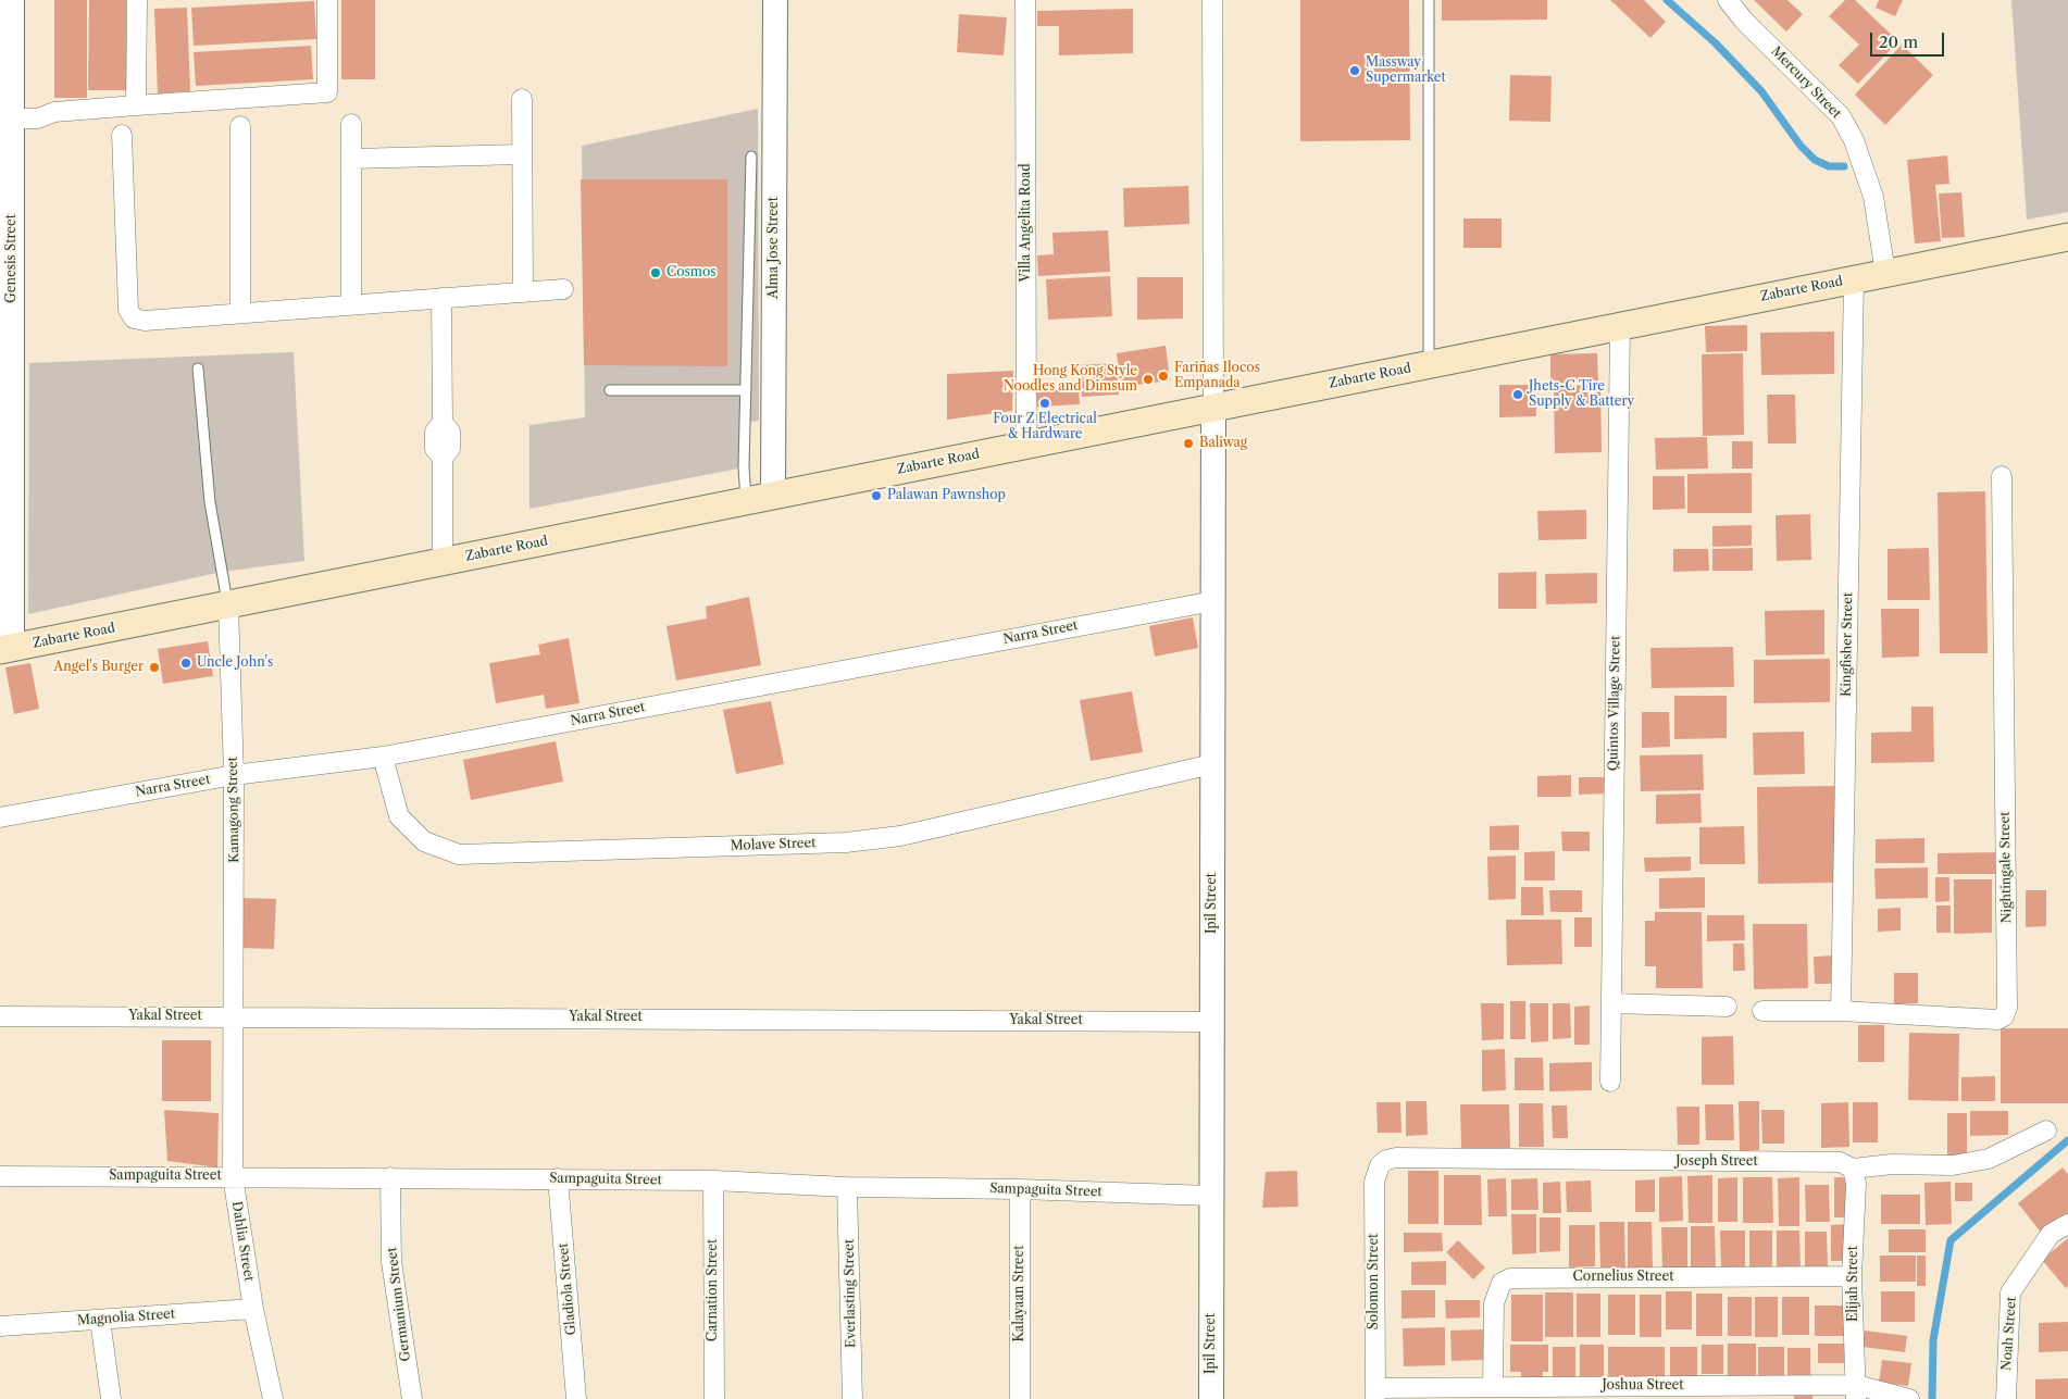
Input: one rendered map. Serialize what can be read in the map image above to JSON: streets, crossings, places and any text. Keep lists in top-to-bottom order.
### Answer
{
  "streets": {
    "main road": ["Zabarte Road"],
    "street": [
      "Mercury Street",
      "Villa Angelita Road",
      "Alma Jose Street",
      "Genesis Street",
      "Narra Street",
      "Kingfisher Street",
      "Quintos Village Street",
      "Kamagong Street",
      "Molave Street",
      "Nightingale Street",
      "Ipil Street",
      "Yakal Street",
      "Joseph Street",
      "Sampaguita Street",
      "Dahlia Street",
      "Cornelius Street",
      "Solomon Street",
      "Elijah Street",
      "Gladiola Street",
      "Carnation Street",
      "Everlasting Street",
      "Kalayaan Street",
      "Germanium Street",
      "Magnolia Street",
      "Noah Street",
      "Joshua Street"
    ]
  },
  "crossings": [
    ["Mercury Street", "Zabarte Road"],
    ["Villa Angelita Road", "Zabarte Road"],
    ["Alma Jose Street", "Zabarte Road"],
    ["Genesis Street", "Zabarte Road"],
    ["Zabarte Road", "Kingfisher Street"],
    ["Zabarte Road", "Quintos Village Street"],
    ["Zabarte Road", "Kamagong Street"],
    ["Zabarte Road", "Ipil Street"],
    ["Narra Street", "Kamagong Street"],
    ["Narra Street", "Molave Street"],
    ["Narra Street", "Ipil Street"],
    ["Kingfisher Street", "Nightingale Street"],
    ["Kamagong Street", "Yakal Street"],
    ["Kamagong Street", "Dahlia Street"],
    ["Molave Street", "Ipil Street"],
    ["Ipil Street", "Yakal Street"],
    ["Ipil Street", "Sampaguita Street"],
    ["Yakal Street", "Dahlia Street"],
    ["Joseph Street", "Solomon Street"],
    ["Joseph Street", "Elijah Street"],
    ["Sampaguita Street", "Dahlia Street"],
    ["Sampaguita Street", "Gladiola Street"],
    ["Sampaguita Street", "Carnation Street"],
    ["Sampaguita Street", "Everlasting Street"],
    ["Sampaguita Street", "Kalayaan Street"],
    ["Sampaguita Street", "Germanium Street"],
    ["Dahlia Street", "Magnolia Street"],
    ["Cornelius Street", "Elijah Street"],
    ["Cornelius Street", "Joshua Street"],
    ["Solomon Street", "Joshua Street"],
    ["Elijah Street", "Joshua Street"]
  ],
  "places": [
    "Massway Supermarket",
    "Cosmos",
    "Fariñas Ilocos Empanada",
    "Hong Kong Style Noodles and Dimsum",
    "Jhets-C Tire Supply & Battery",
    "Four Z Electrical & Hardware",
    "Baliwag",
    "Palawan Pawnshop",
    "Uncle John's",
    "Angel's Burger"
  ],
  "scale_bar": "20 m"
}
